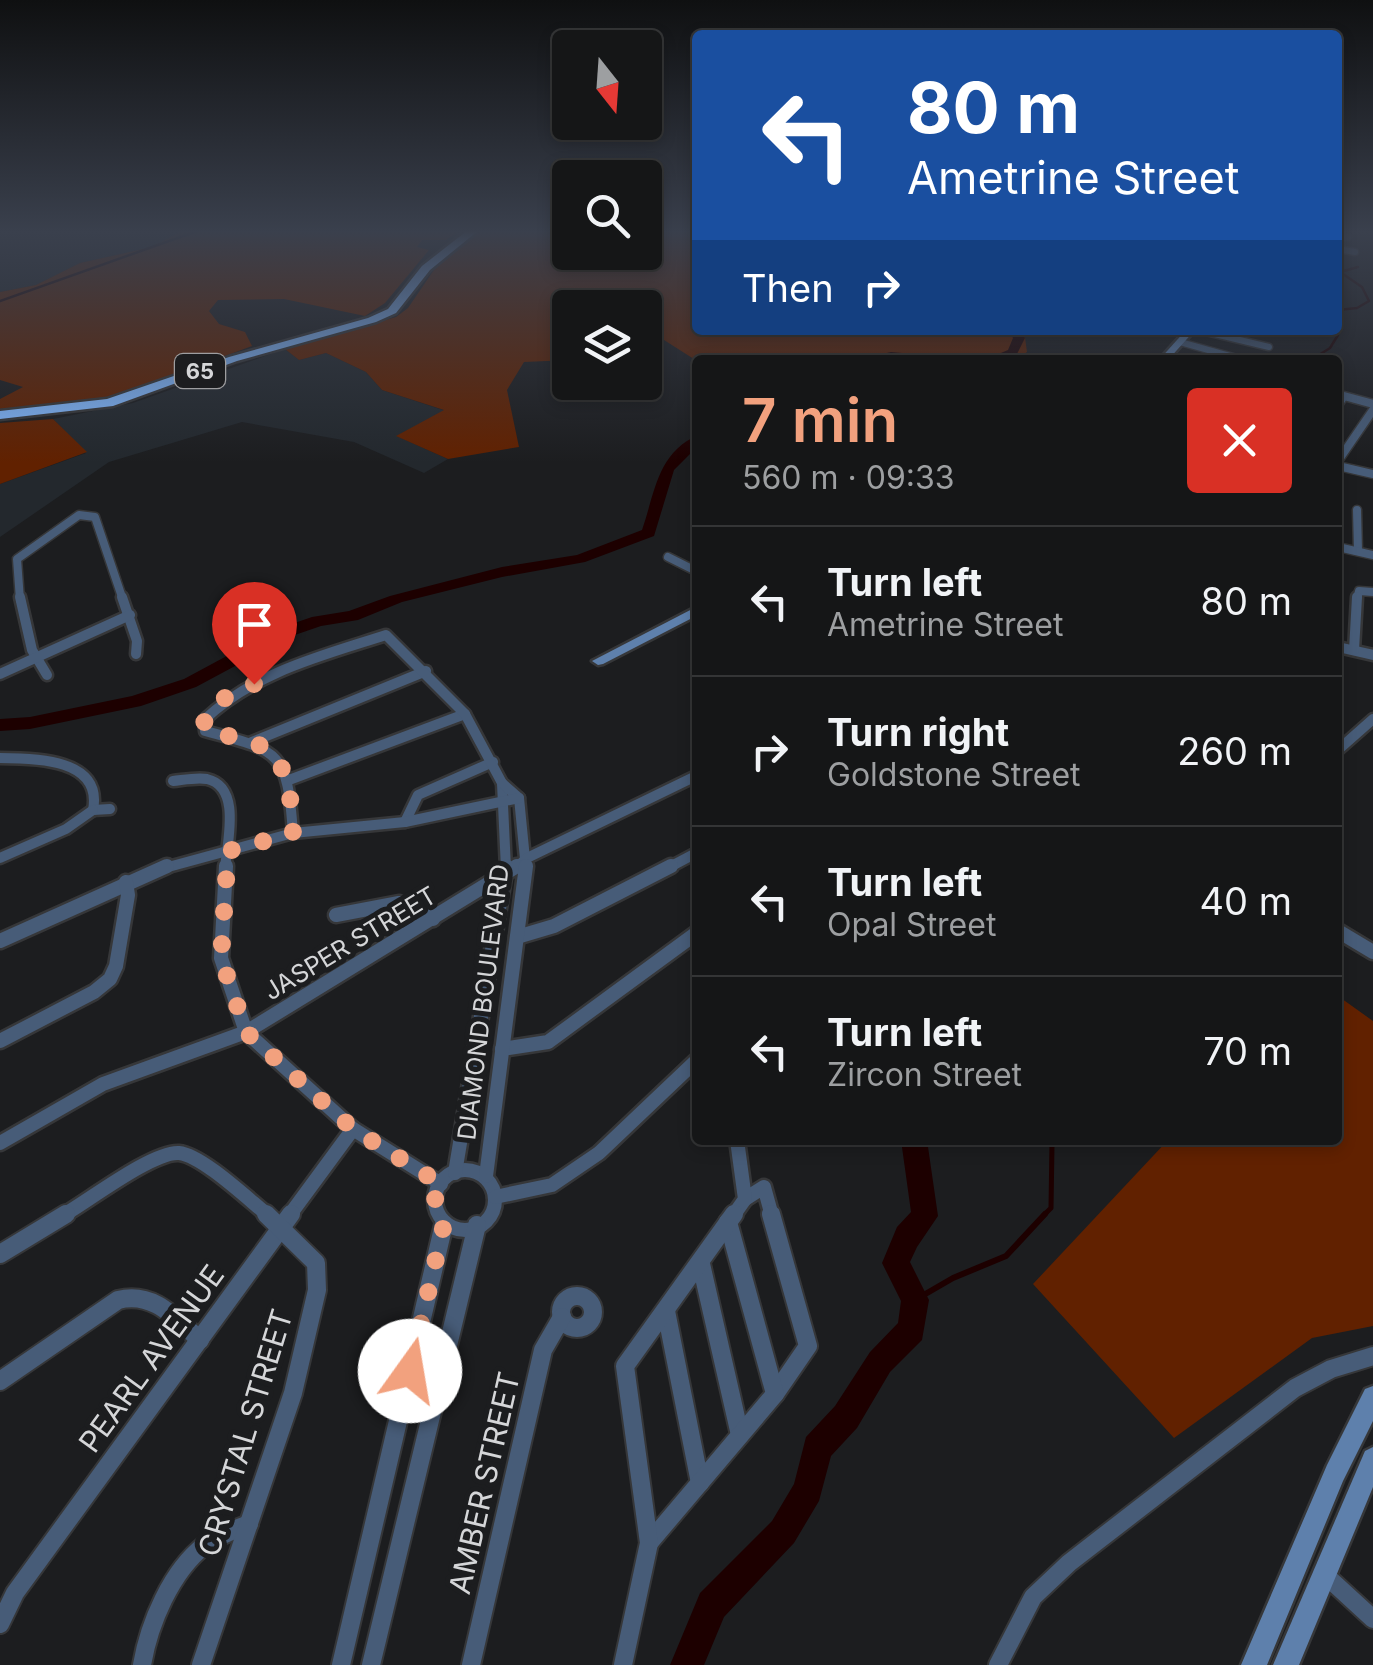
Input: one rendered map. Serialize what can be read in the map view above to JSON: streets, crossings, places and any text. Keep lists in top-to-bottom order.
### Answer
{
  "streets": {
    "highway": ["65"],
    "street": [
      "JASPER STREET",
      "DIAMOND BOULEVARD",
      "PEARL AVENUE",
      "CRYSTAL STREET",
      "AMBER STREET"
    ]
  },
  "crossings": [
    ["JASPER STREET", "DIAMOND BOULEVARD"],
    ["PEARL AVENUE", "CRYSTAL STREET"]
  ],
  "north": "bottom",
  "page": {
    "turn": ["80 m", "Ametrine Street"],
    "then": "Then",
    "heading": ["7 min", "560 m · 09:33"],
    "list": [
      {
        "name": "Turn left",
        "note": "Ametrine Street",
        "value": "80 m"
      },
      {
        "name": "Turn right",
        "note": "Goldstone Street",
        "value": "260 m"
      },
      {
        "name": "Turn left",
        "note": "Opal Street",
        "value": "40 m"
      },
      {
        "name": "Turn left",
        "note": "Zircon Street",
        "value": "70 m"
      }
    ]
  }
}
